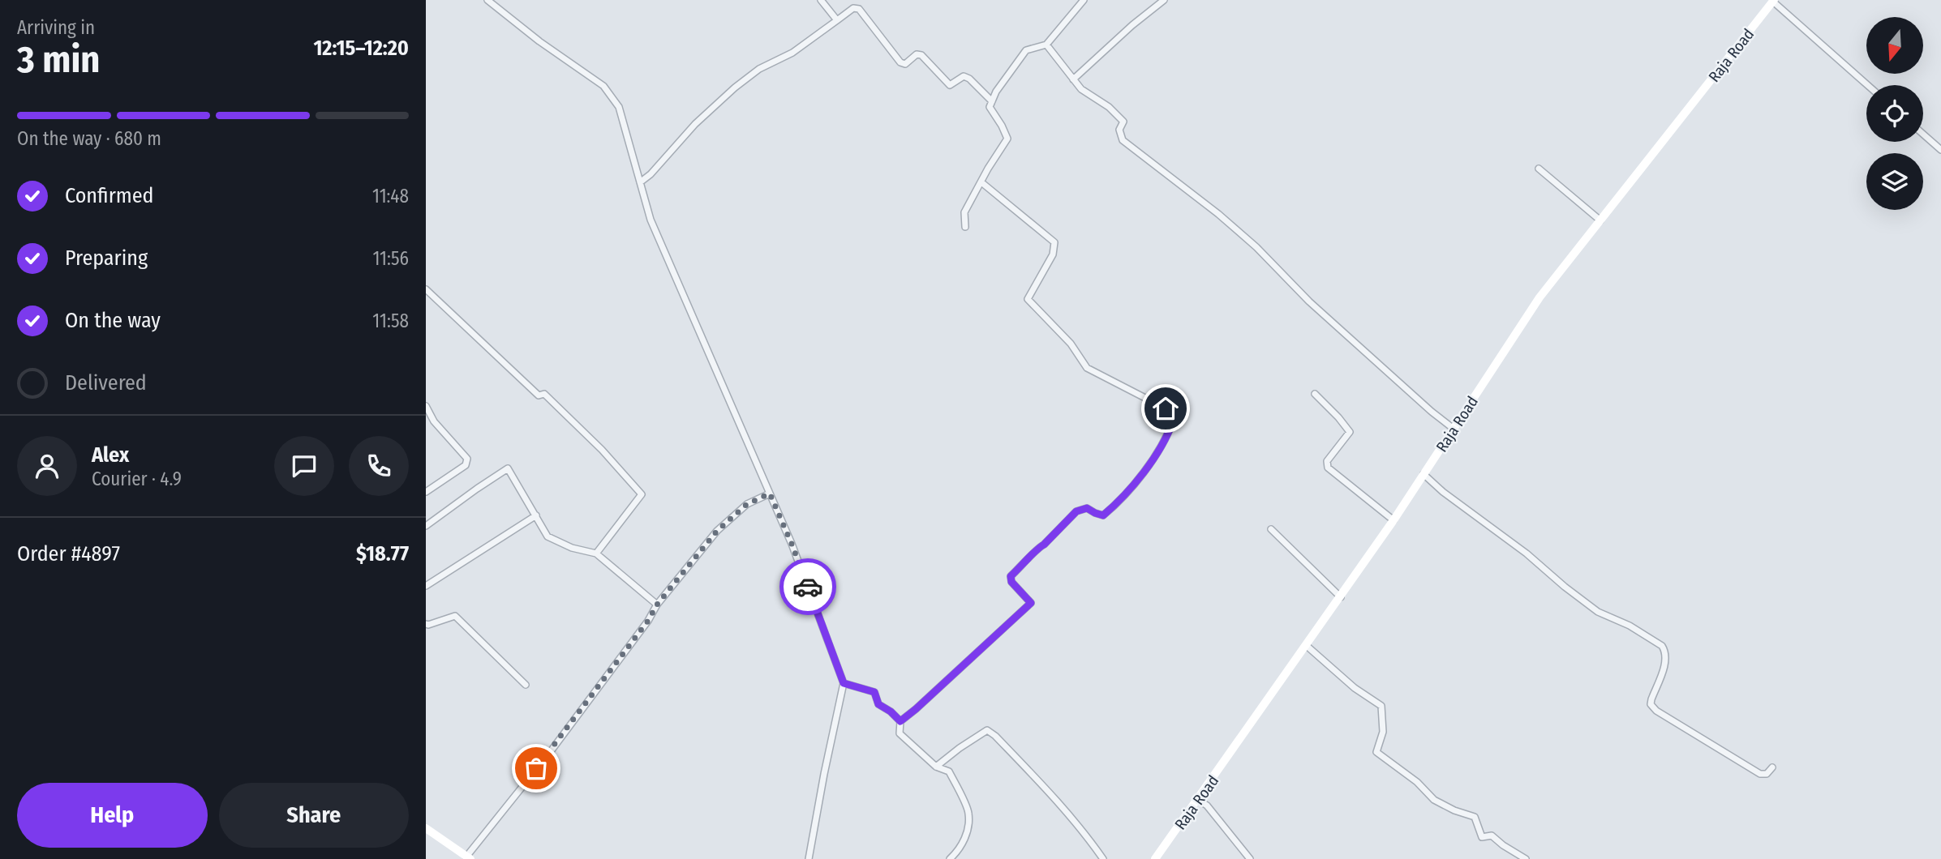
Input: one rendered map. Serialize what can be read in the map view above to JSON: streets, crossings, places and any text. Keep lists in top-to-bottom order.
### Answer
{
  "streets": {
    "street": ["Raja Road"]
  },
  "north": "bottom",
  "page": {
    "heading": ["3 min", "Arriving in", "12:15–12:20"],
    "panel": [
      "Alex",
      "Courier · 4.9",
      "Order #4897",
      "$18.77"
    ],
    "bar": "On the way · 680 m",
    "list": [
      ["Confirmed", "11:48"],
      ["Preparing", "11:56"],
      ["On the way", "11:58"],
      "Delivered"
    ],
    "buttons": ["Help", "Share"]
  }
}
